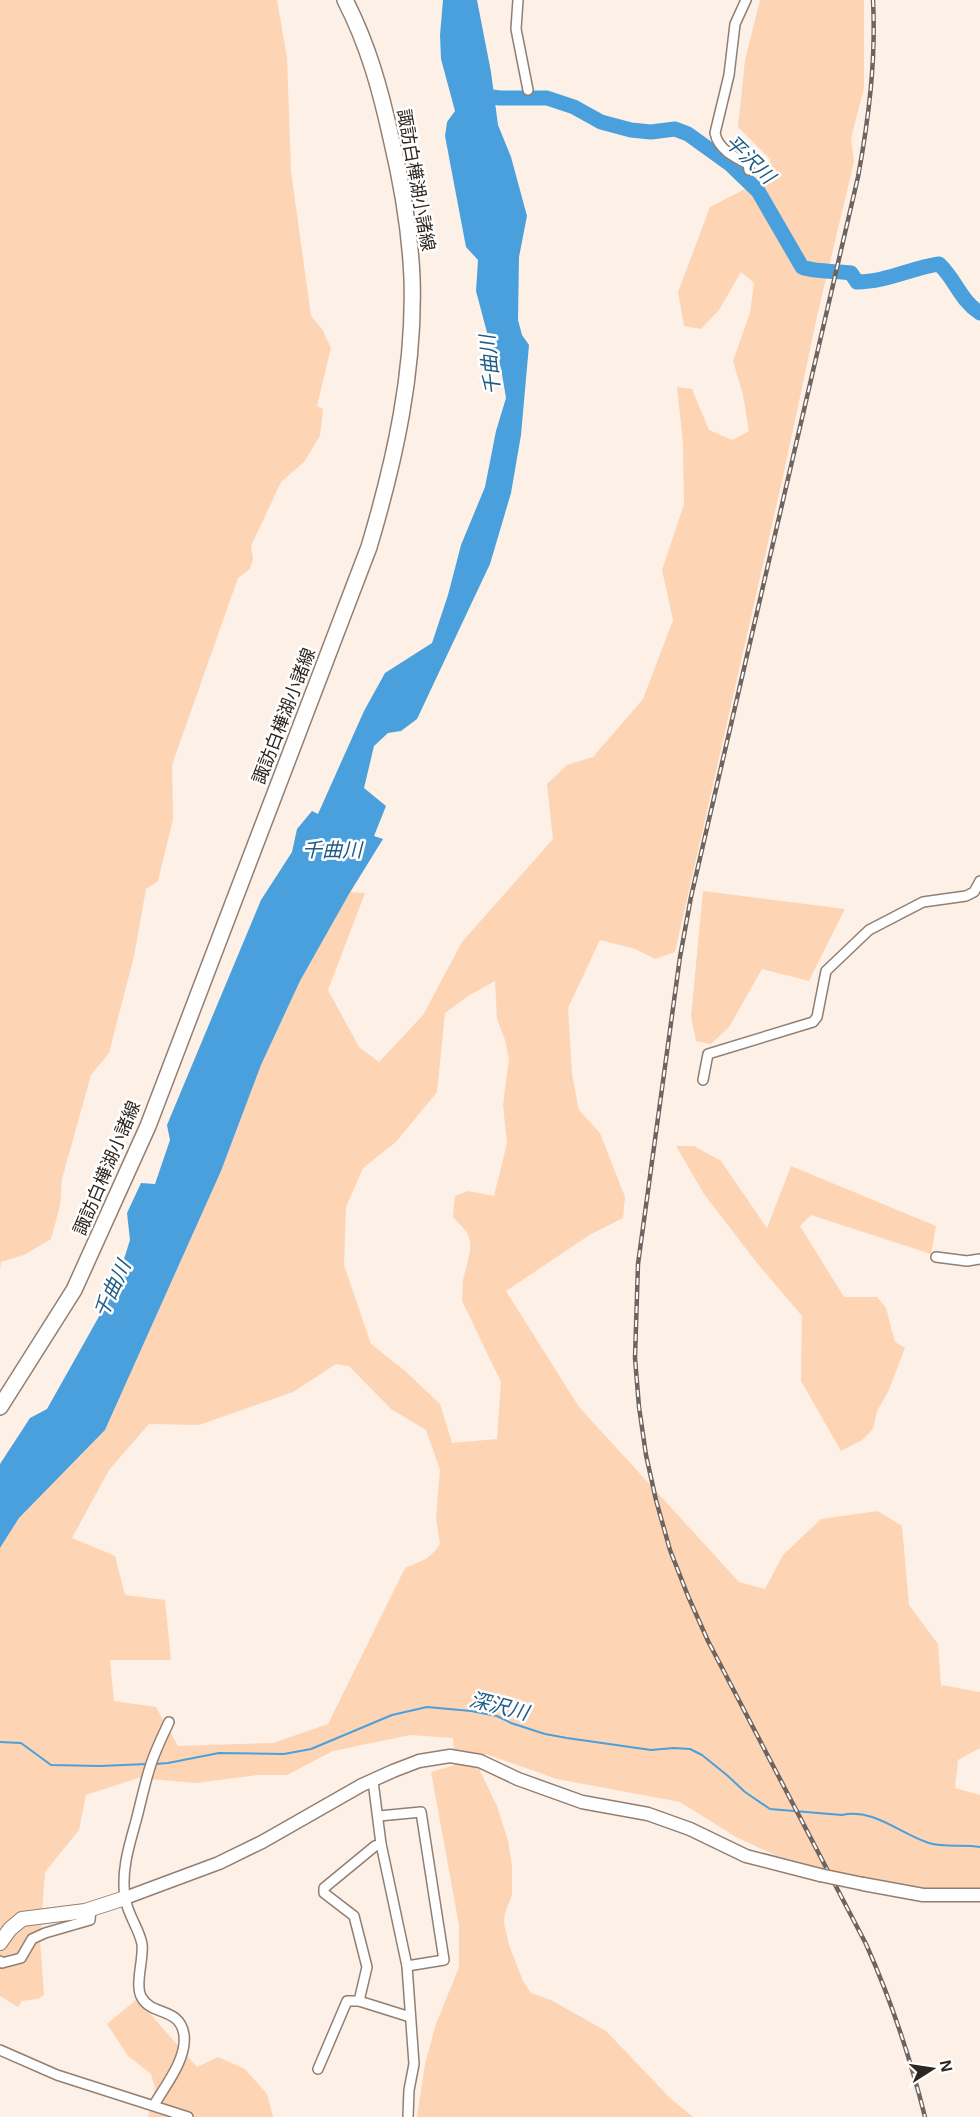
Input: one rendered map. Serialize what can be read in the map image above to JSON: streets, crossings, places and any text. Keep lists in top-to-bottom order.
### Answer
{
  "streets": {
    "main road": ["諏訪白樺湖小諸線"]
  },
  "water": ["平沢川", "千曲川", "深沢川"],
  "north": "right"
}
